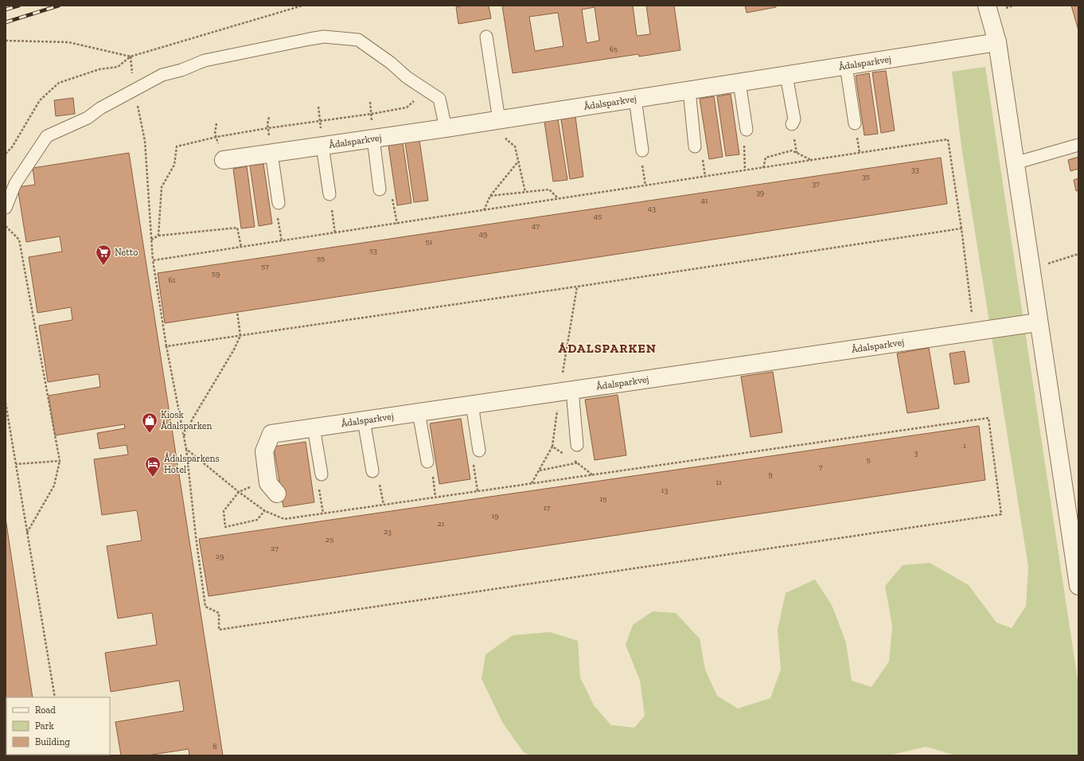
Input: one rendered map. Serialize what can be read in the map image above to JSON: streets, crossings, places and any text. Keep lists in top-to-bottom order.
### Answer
{
  "streets": {
    "street": ["Ådalsparkvej"]
  },
  "districts": ["ÅDALSPARKEN"],
  "places": {
    "supermarket": ["Netto"],
    "shop": ["Kiosk Ådalsparken"],
    "hotel": ["Ådalsparkens Hotel"]
  },
  "house_numbers": [
    "65",
    "33",
    "35",
    "37",
    "39",
    "41",
    "43",
    "45",
    "47",
    "49",
    "51",
    "53",
    "55",
    "57",
    "59",
    "61",
    "1",
    "3",
    "5",
    "7",
    "9",
    "11",
    "13",
    "15",
    "17",
    "19",
    "21",
    "23",
    "25",
    "27",
    "29",
    "8"
  ],
  "legend": ["Road", "Park", "Building"]
}
